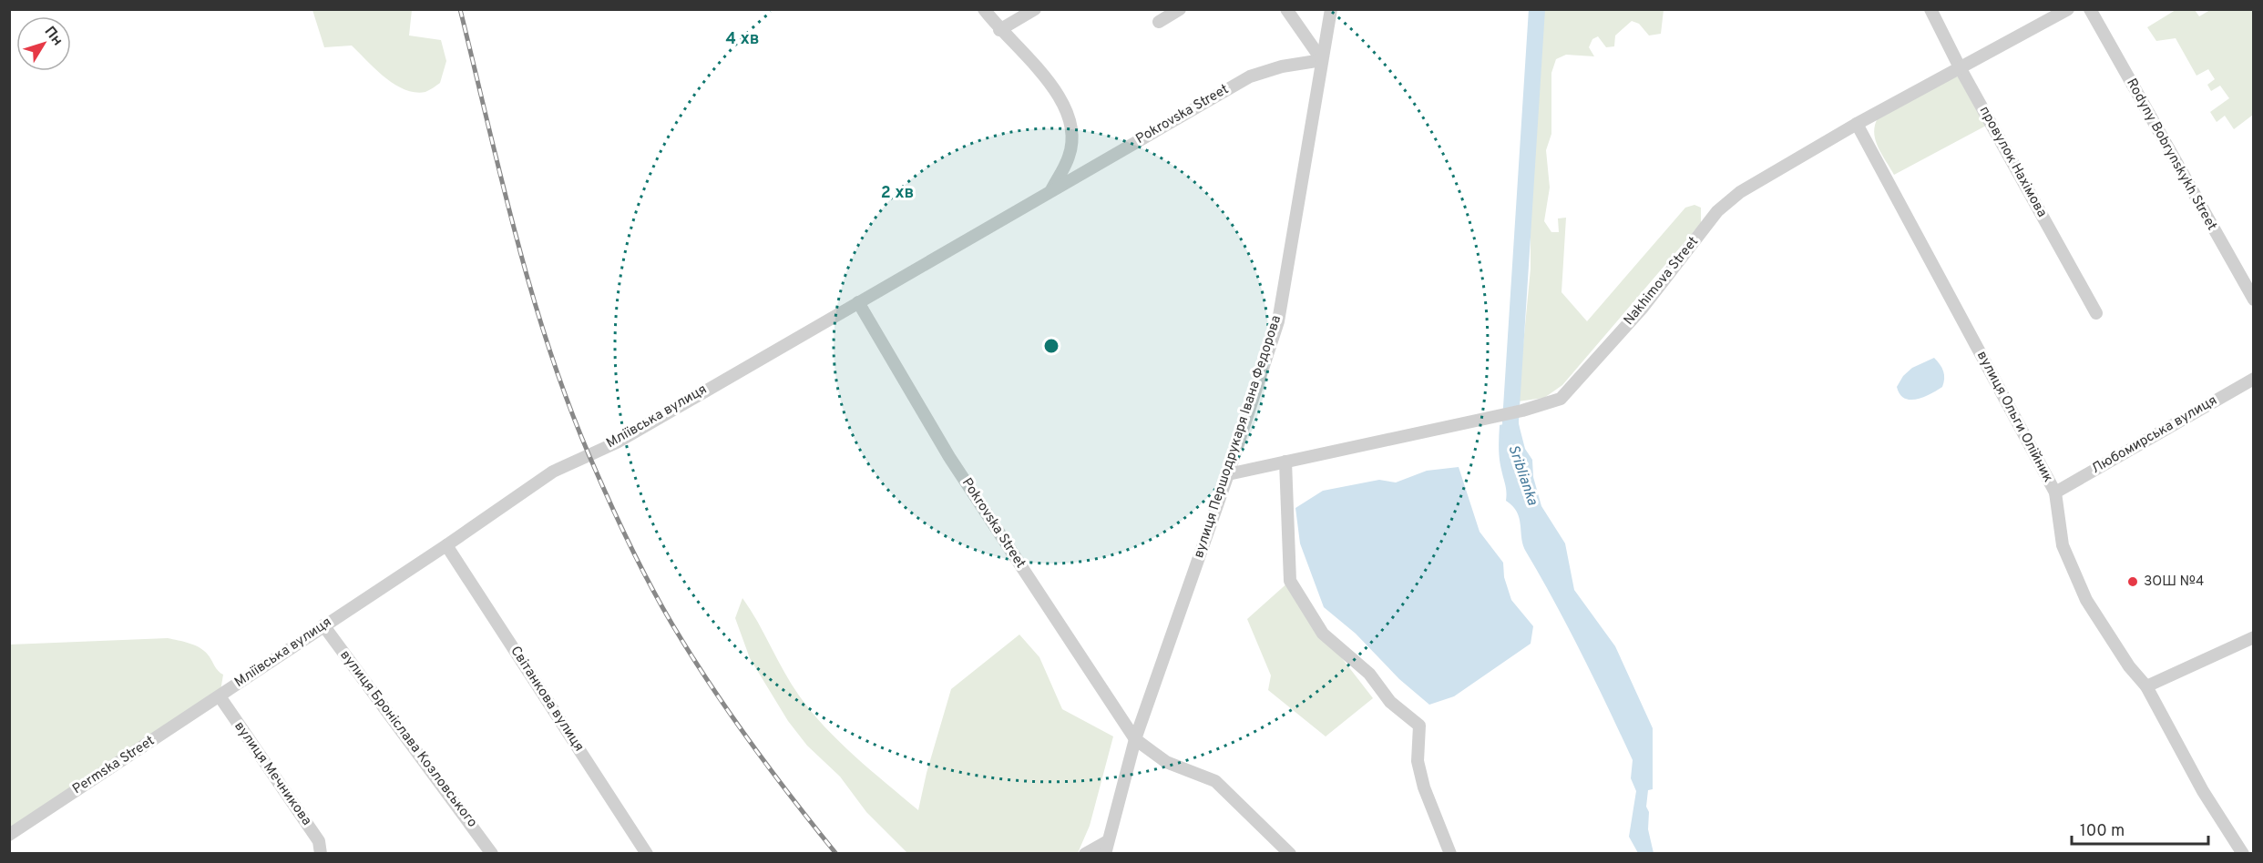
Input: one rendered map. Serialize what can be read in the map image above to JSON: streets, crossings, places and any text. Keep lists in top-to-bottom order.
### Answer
{
  "streets": {
    "street": [
      "Pokrovska Street",
      "Rodyny Bobrynskykh Street",
      "провулок Нахімова",
      "Nakhimova Street",
      "Мліївська вулиця",
      "вулиця Ольги Олійник",
      "Любомирська вулиця",
      "вулиця Першодрукаря Івана Федорова",
      "Світанкова вулиця",
      "вулиця Броніслава Козловського",
      "Permska Street",
      "вулиця Мечникова"
    ]
  },
  "crossings": [
    ["Pokrovska Street", "Мліївська вулиця"],
    ["Pokrovska Street", "вулиця Першодрукаря Івана Федорова"],
    ["провулок Нахімова", "Nakhimova Street"],
    ["Nakhimova Street", "вулиця Ольги Олійник"],
    ["Nakhimova Street", "вулиця Першодрукаря Івана Федорова"],
    ["Мліївська вулиця", "Світанкова вулиця"],
    ["Мліївська вулиця", "вулиця Броніслава Козловського"],
    ["Мліївська вулиця", "Permska Street"],
    ["Мліївська вулиця", "вулиця Мечникова"],
    ["вулиця Ольги Олійник", "Любомирська вулиця"],
    ["Permska Street", "вулиця Мечникова"]
  ],
  "water": ["Sriblianka"],
  "places": ["ЗОШ №4"],
  "scale_bar": "100 m",
  "north": "top right",
  "rings": ["4 хв", "2 хв"]
}
